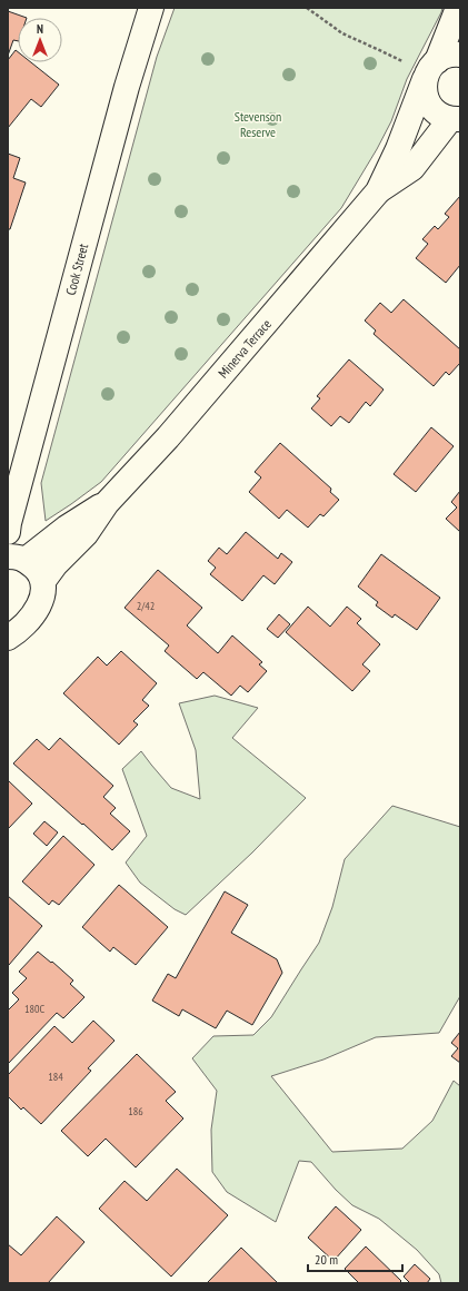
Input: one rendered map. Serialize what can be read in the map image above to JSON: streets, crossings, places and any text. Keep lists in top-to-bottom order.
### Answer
{
  "streets": {
    "main road": ["Cook Street", "Minerva Terrace"]
  },
  "parks": ["Stevenson Reserve"],
  "house_numbers": [
    "2/42",
    "180C",
    "184",
    "186"
  ],
  "scale_bar": "20 m",
  "north": "top"
}
